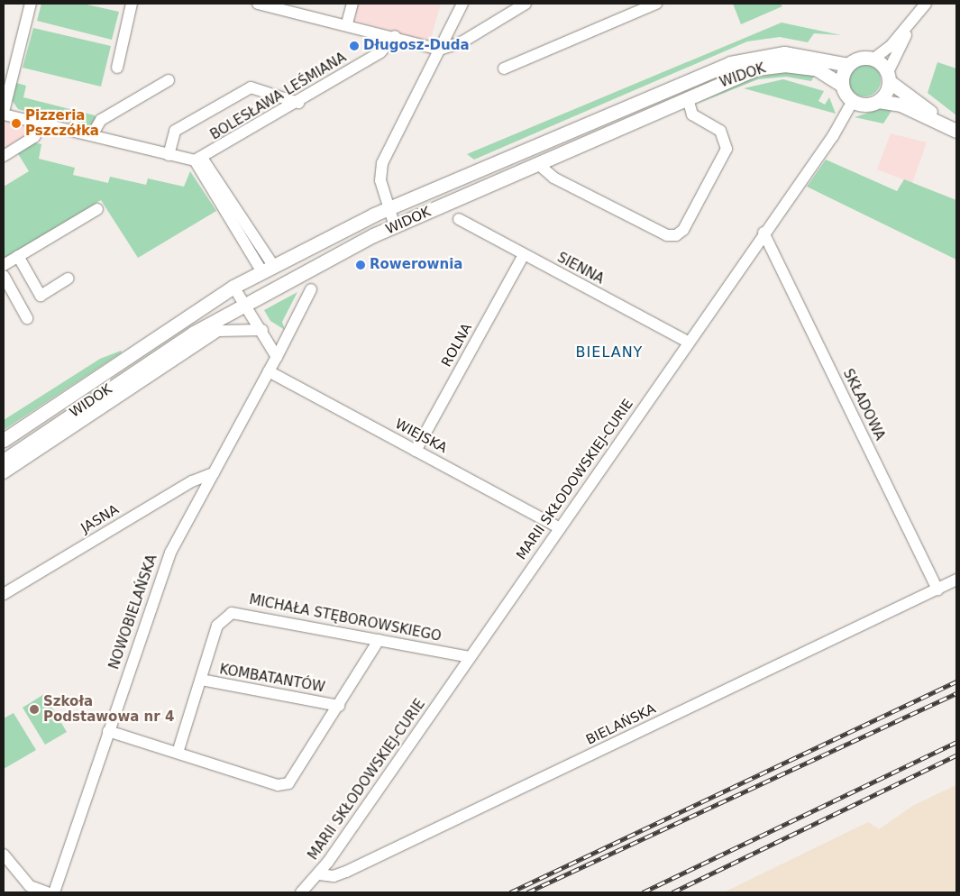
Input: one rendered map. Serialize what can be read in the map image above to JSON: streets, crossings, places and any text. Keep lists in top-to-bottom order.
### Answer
{
  "streets": {
    "main road": ["WIDOK"],
    "street": [
      "BOLESŁAWA LEŚMIANA",
      "SIENNA",
      "ROLNA",
      "SKŁADOWA",
      "WIEJSKA",
      "MARII SKŁODOWSKIEJ-CURIE",
      "JASNA",
      "NOWOBIELAŃSKA",
      "MICHAŁA STĘBOROWSKIEGO",
      "KOMBATANTÓW",
      "BIELAŃSKA"
    ]
  },
  "crossings": [
    ["WIDOK", "MARII SKŁODOWSKIEJ-CURIE"],
    ["SIENNA", "ROLNA"],
    ["SIENNA", "MARII SKŁODOWSKIEJ-CURIE"],
    ["ROLNA", "WIEJSKA"],
    ["SKŁADOWA", "MARII SKŁODOWSKIEJ-CURIE"],
    ["SKŁADOWA", "BIELAŃSKA"],
    ["WIEJSKA", "MARII SKŁODOWSKIEJ-CURIE"],
    ["WIEJSKA", "NOWOBIELAŃSKA"],
    ["MARII SKŁODOWSKIEJ-CURIE", "MICHAŁA STĘBOROWSKIEGO"],
    ["MARII SKŁODOWSKIEJ-CURIE", "BIELAŃSKA"],
    ["JASNA", "NOWOBIELAŃSKA"],
    ["MICHAŁA STĘBOROWSKIEGO", "KOMBATANTÓW"]
  ],
  "districts": ["BIELANY"],
  "places": [
    "Długosz-Duda",
    "Pizzeria Pszczółka",
    "Rowerownia",
    "Szkoła Podstawowa nr 4"
  ]
}
